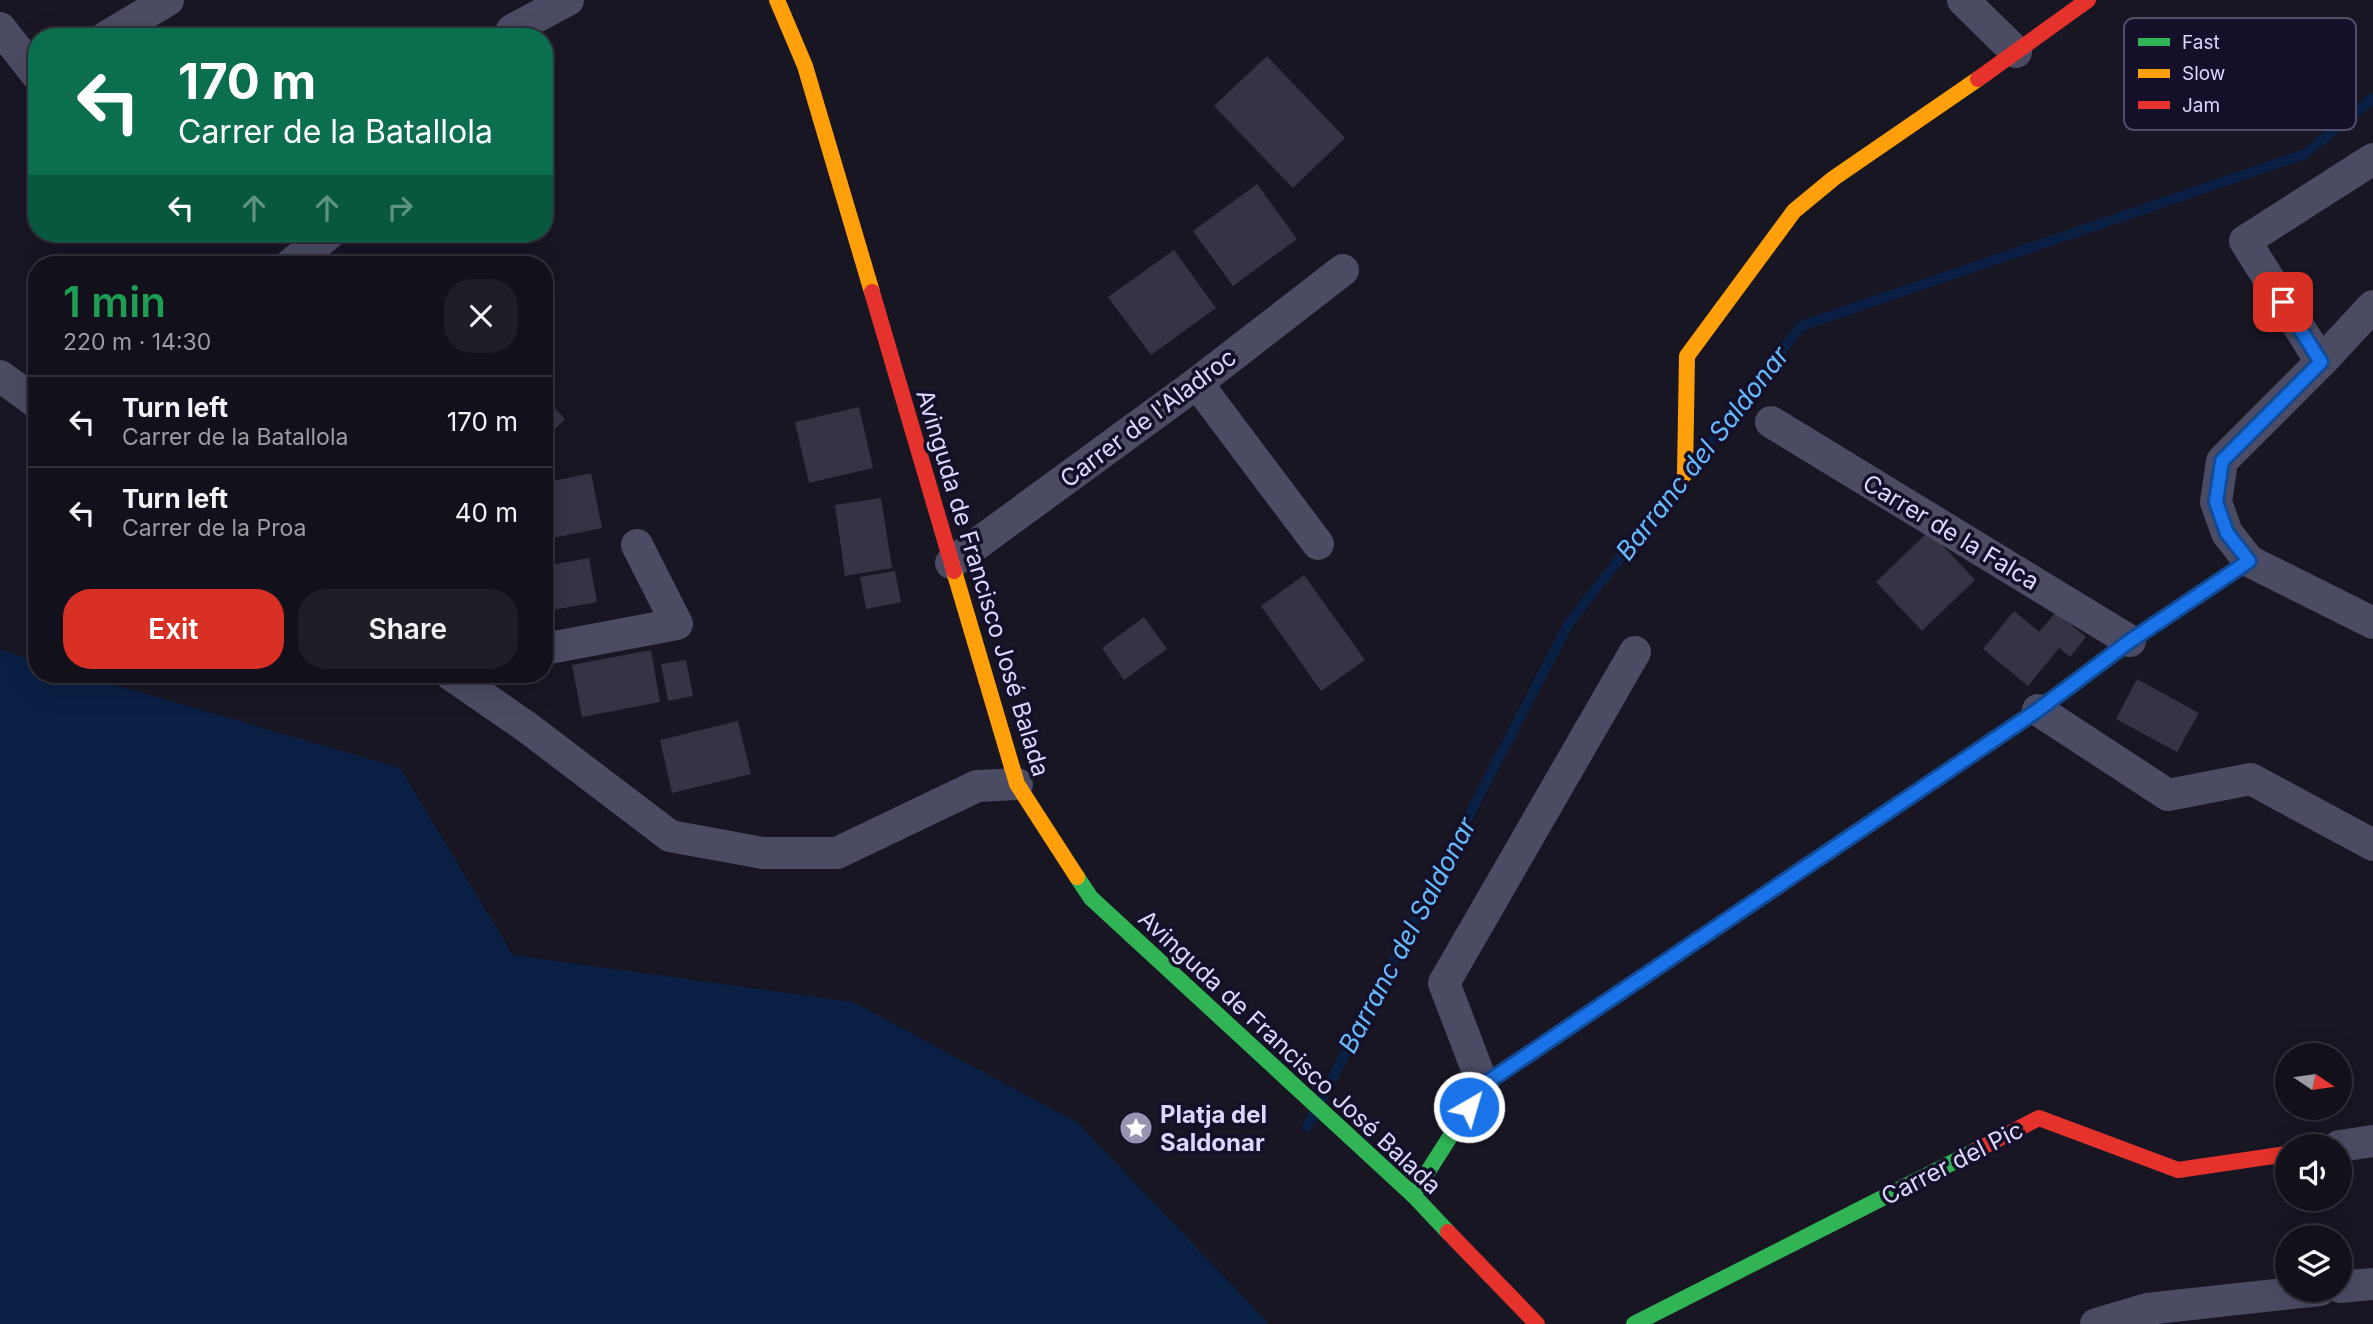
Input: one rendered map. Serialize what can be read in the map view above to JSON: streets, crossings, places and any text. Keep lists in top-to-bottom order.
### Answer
{
  "streets": {
    "street": [
      "Carrer de l'Aladroc",
      "Carrer de la Falca",
      "Avinguda de Francisco José Balada",
      "Carrer del Pic"
    ]
  },
  "crossings": [
    ["Carrer de l'Aladroc", "Avinguda de Francisco José Balada"]
  ],
  "water": ["Barranc del Saldonar"],
  "places": {
    "place": ["Platja del Saldonar"]
  },
  "legend": ["Fast", "Slow", "Jam"],
  "north": "right",
  "page": {
    "turn": ["170 m", "Carrer de la Batallola"],
    "heading": ["1 min", "220 m · 14:30"],
    "list": [
      {
        "name": "Turn left",
        "note": "Carrer de la Batallola",
        "value": "170 m"
      },
      {
        "name": "Turn left",
        "note": "Carrer de la Proa",
        "value": "40 m"
      }
    ],
    "buttons": ["Exit", "Share"]
  }
}
